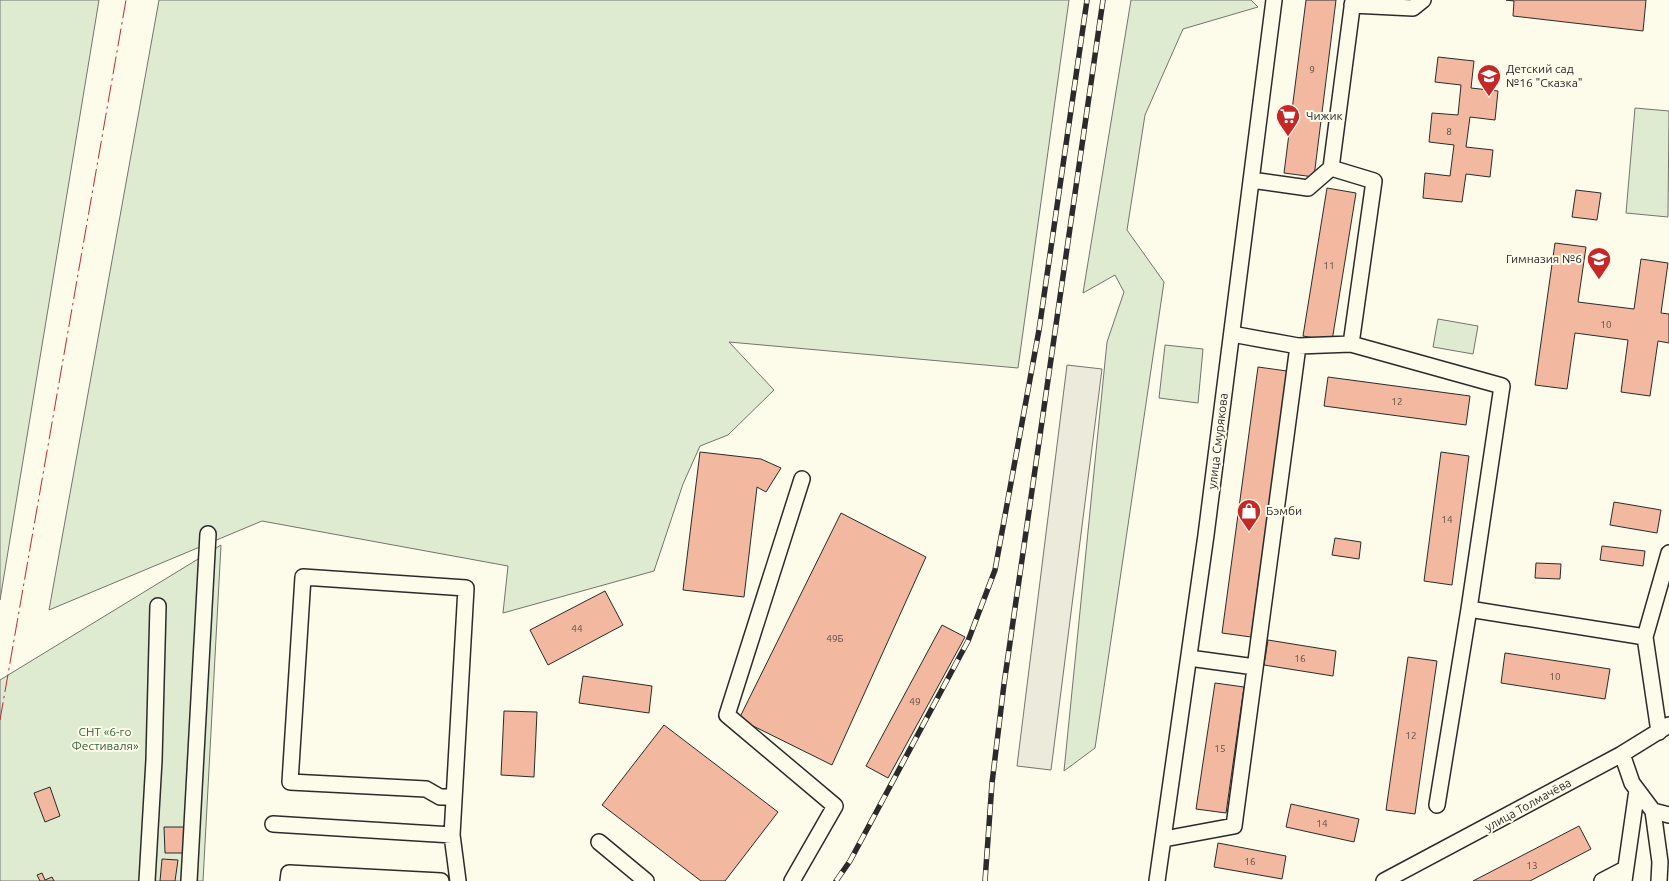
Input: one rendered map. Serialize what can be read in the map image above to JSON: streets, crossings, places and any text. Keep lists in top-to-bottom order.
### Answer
{
  "streets": {
    "street": ["улица Смурякова", "улица Толмачёва"]
  },
  "parks": ["СНТ «6-го Фестиваля»"],
  "places": {
    "school or university": ["Детский сад №16 \"Сказка\"", "Гимназия №6"],
    "supermarket": ["Чижик"],
    "shop": ["Бэмби"]
  },
  "house_numbers": [
    "9",
    "8",
    "11",
    "10",
    "12",
    "14",
    "44",
    "49Б",
    "16",
    "10",
    "49",
    "12",
    "15",
    "14",
    "16",
    "13"
  ]
}
